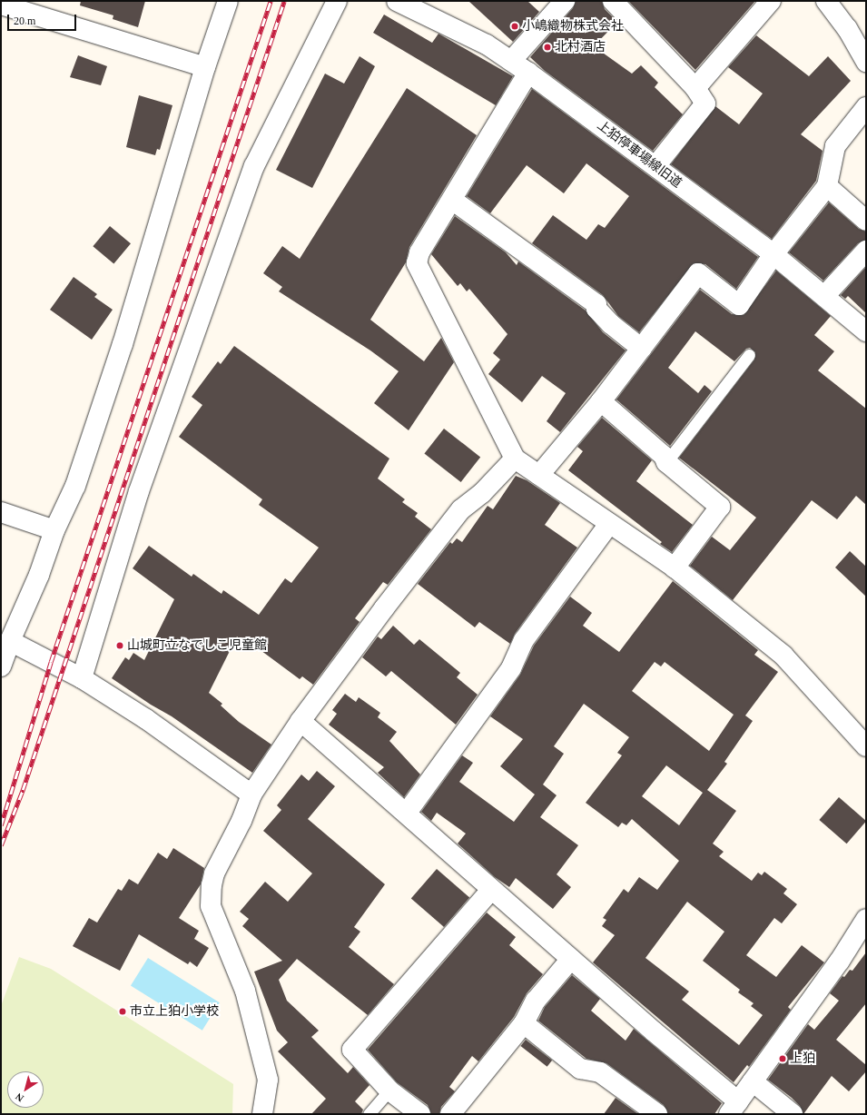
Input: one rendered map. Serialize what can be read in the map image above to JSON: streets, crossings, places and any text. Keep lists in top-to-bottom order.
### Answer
{
  "streets": {
    "street": ["上狛停車場線旧道"]
  },
  "places": [
    "小嶋織物株式会社",
    "北村酒店",
    "山城町立なでしこ児童館",
    "市立上狛小学校",
    "上狛"
  ],
  "scale_bar": "20 m",
  "north": "bottom left"
}
